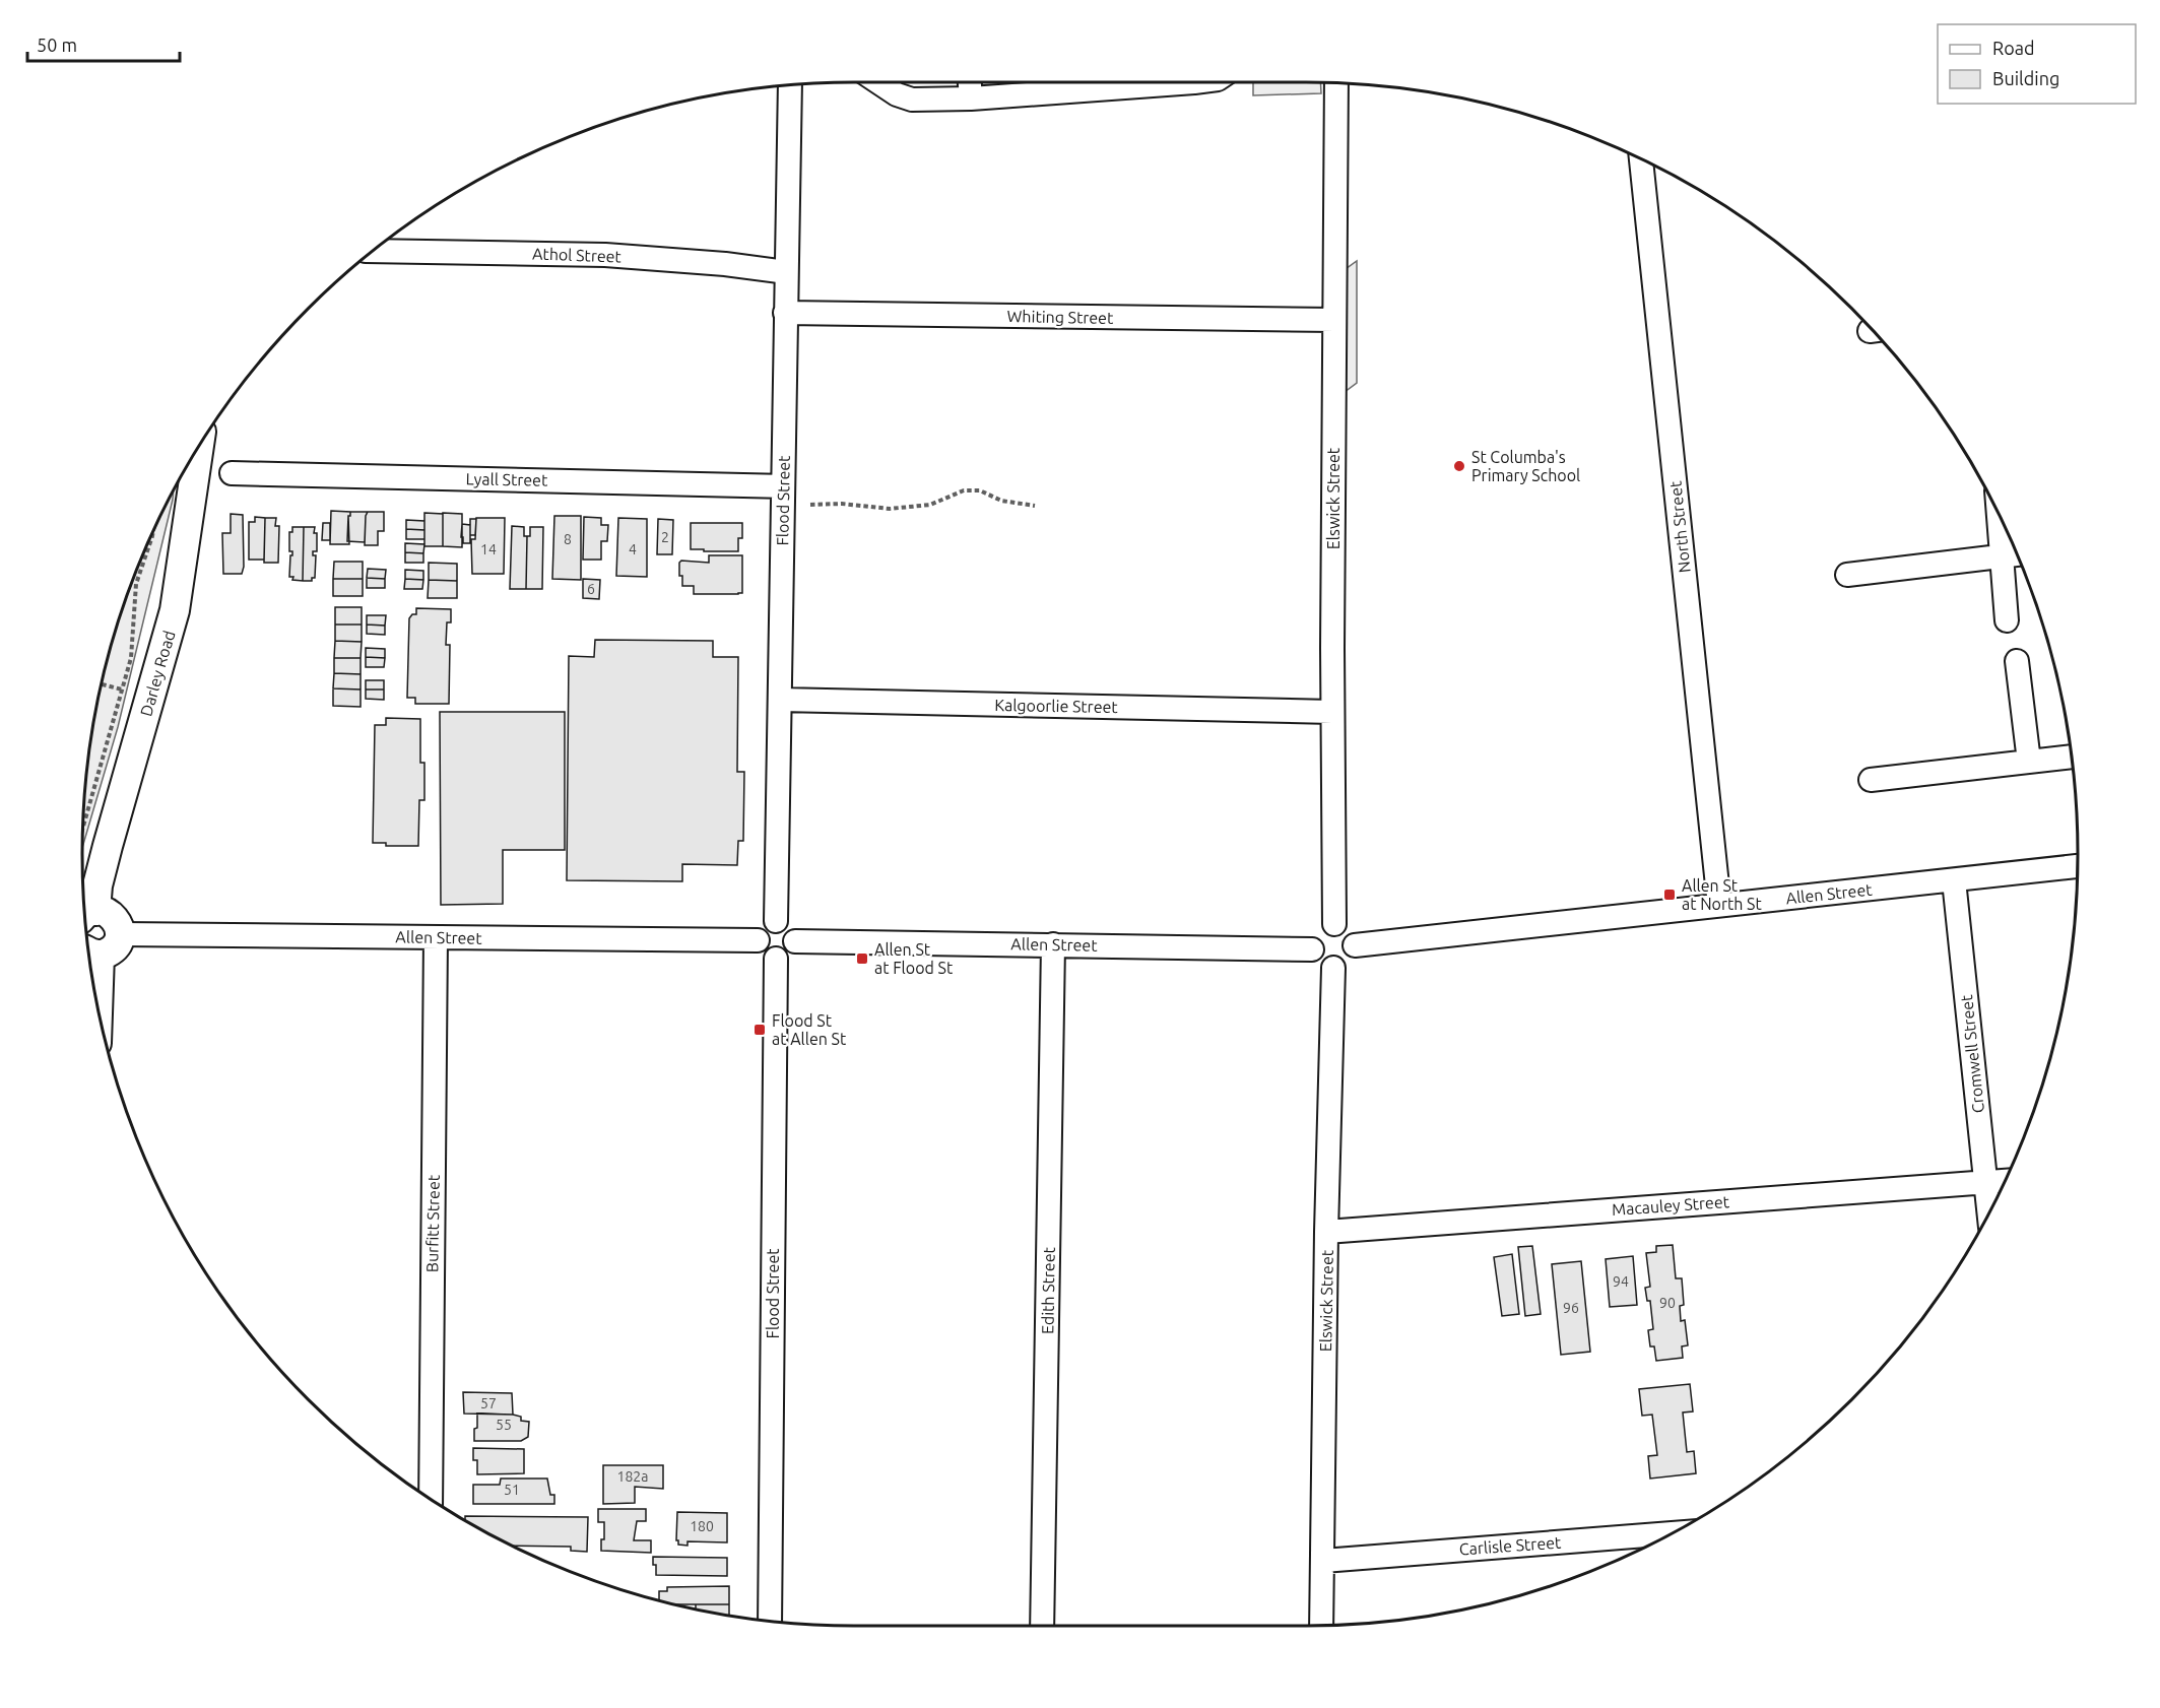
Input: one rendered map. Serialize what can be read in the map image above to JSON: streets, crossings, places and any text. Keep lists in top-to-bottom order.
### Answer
{
  "streets": {
    "main road": ["Darley Road"],
    "street": [
      "Athol Street",
      "Whiting Street",
      "Lyall Street",
      "Elswick Street",
      "Flood Street",
      "North Street",
      "Kalgoorlie Street",
      "Allen Street",
      "Cromwell Street",
      "Macauley Street",
      "Burfitt Street",
      "Edith Street",
      "Carlisle Street"
    ]
  },
  "crossings": [
    ["Athol Street", "Flood Street"],
    ["Whiting Street", "Elswick Street"],
    ["Whiting Street", "Flood Street"],
    ["Lyall Street", "Flood Street"],
    ["Elswick Street", "Kalgoorlie Street"],
    ["Elswick Street", "Allen Street"],
    ["Elswick Street", "Macauley Street"],
    ["Elswick Street", "Carlisle Street"],
    ["Flood Street", "Kalgoorlie Street"],
    ["Flood Street", "Allen Street"],
    ["North Street", "Allen Street"],
    ["Allen Street", "Cromwell Street"],
    ["Allen Street", "Burfitt Street"],
    ["Allen Street", "Edith Street"],
    ["Cromwell Street", "Macauley Street"]
  ],
  "places": {
    "other": ["St Columba's Primary School"],
    "transit": ["Allen St at North St", "Allen St at Flood St", "Flood St at Allen St"]
  },
  "house_numbers": [
    "2",
    "8",
    "14",
    "4",
    "6",
    "94",
    "90",
    "96",
    "57",
    "55",
    "182a",
    "51",
    "180"
  ],
  "legend": ["Road", "Building"],
  "scale_bar": "50 m"
}
